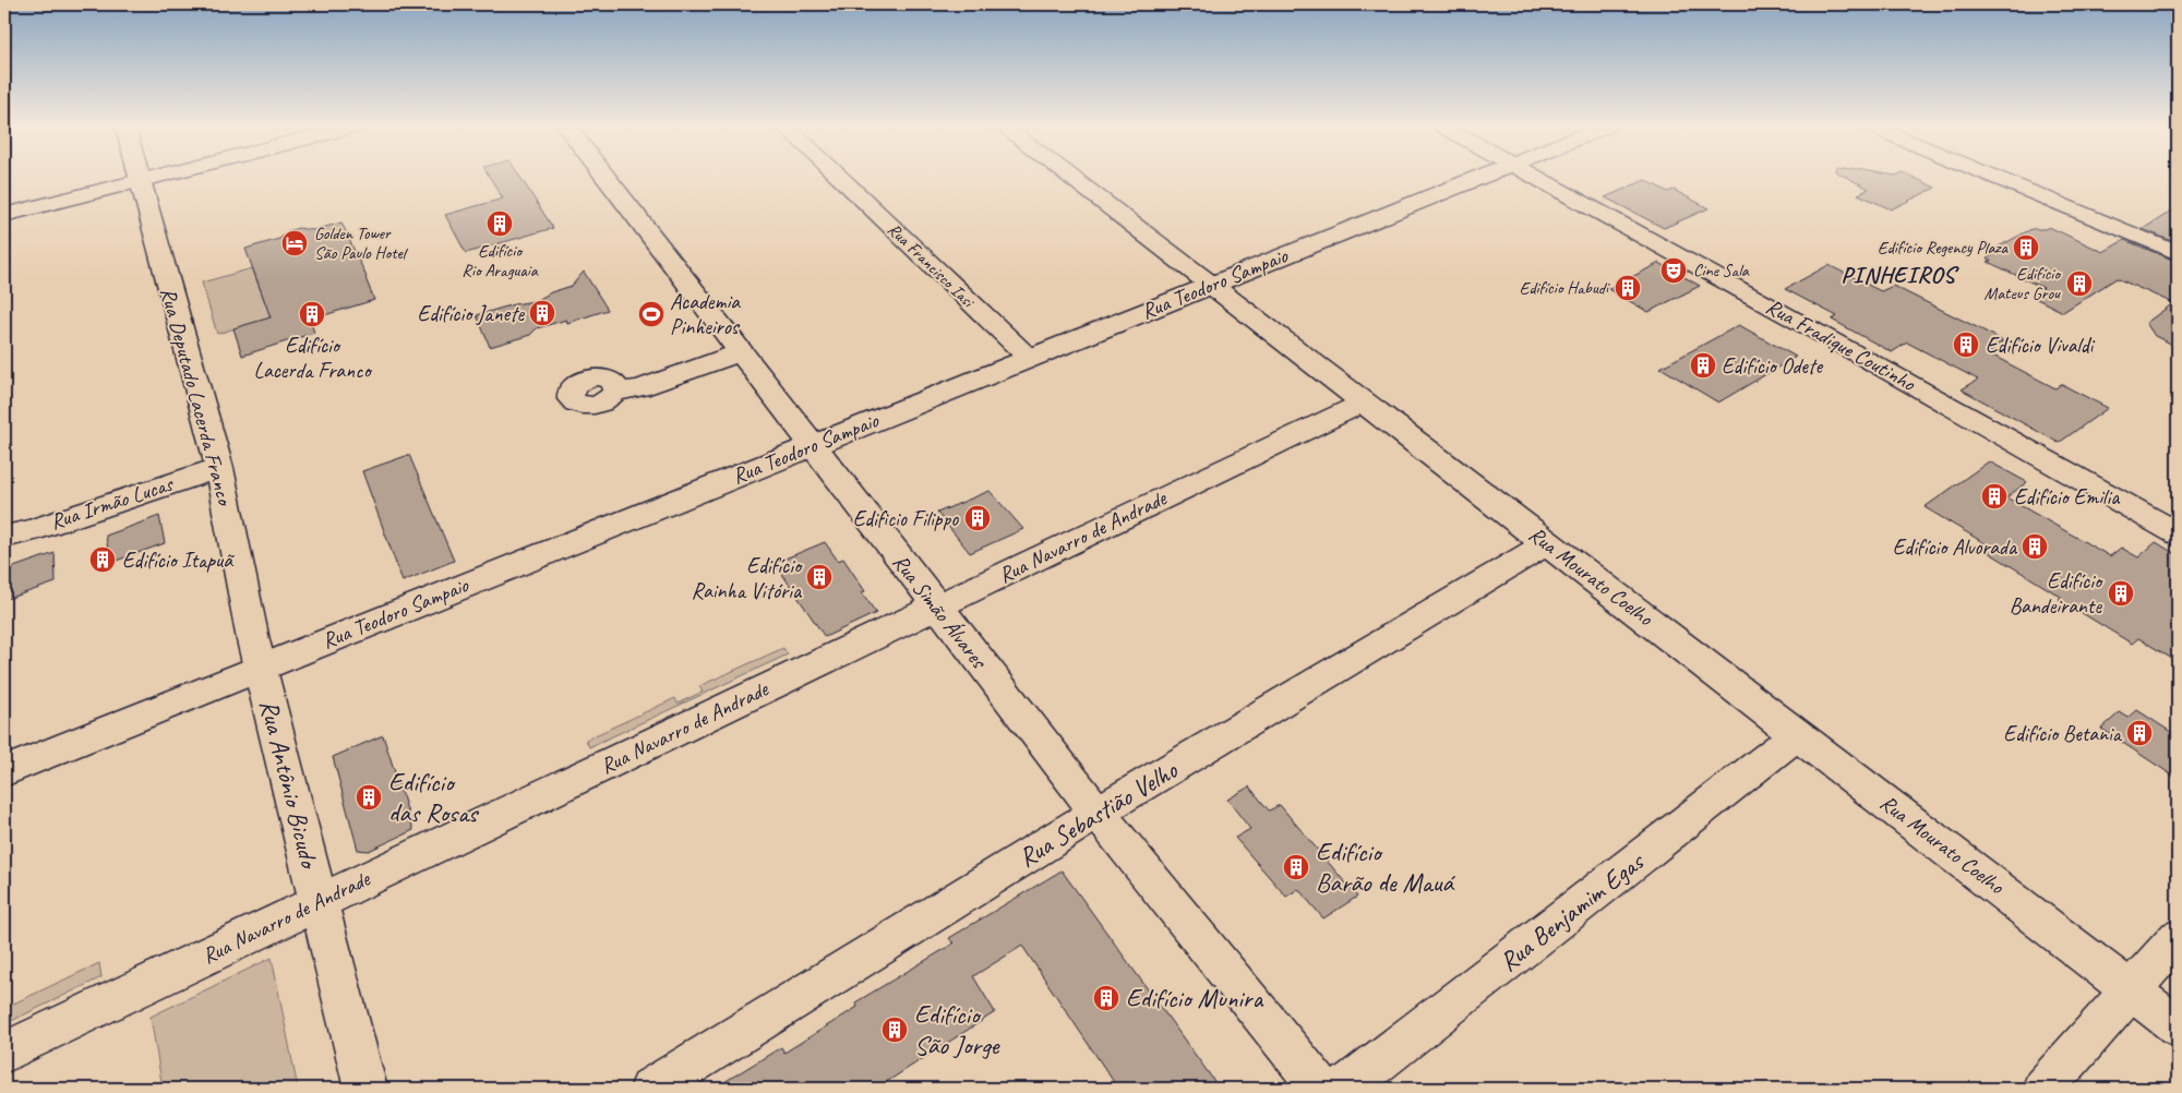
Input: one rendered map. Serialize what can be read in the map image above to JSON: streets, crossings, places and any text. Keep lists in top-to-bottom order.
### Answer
{
  "streets": {
    "street": [
      "Rua Francisco Iasi",
      "Rua Teodoro Sampaio",
      "Rua Fradique Coutinho",
      "Rua Deputado Lacerda Franco",
      "Rua Irmão Lucas",
      "Rua Navarro de Andrade",
      "Rua Mourato Coelho",
      "Rua Simão Álvares",
      "Rua Antônio Bicudo",
      "Rua Sebastião Velho",
      "Rua Benjamim Egas"
    ]
  },
  "crossings": [
    ["Rua Francisco Iasi", "Rua Teodoro Sampaio"],
    ["Rua Teodoro Sampaio", "Rua Deputado Lacerda Franco"],
    ["Rua Teodoro Sampaio", "Rua Mourato Coelho"],
    ["Rua Teodoro Sampaio", "Rua Simão Álvares"],
    ["Rua Teodoro Sampaio", "Rua Antônio Bicudo"],
    ["Rua Deputado Lacerda Franco", "Rua Irmão Lucas"],
    ["Rua Deputado Lacerda Franco", "Rua Antônio Bicudo"],
    ["Rua Navarro de Andrade", "Rua Mourato Coelho"],
    ["Rua Navarro de Andrade", "Rua Simão Álvares"],
    ["Rua Navarro de Andrade", "Rua Antônio Bicudo"],
    ["Rua Mourato Coelho", "Rua Sebastião Velho"],
    ["Rua Mourato Coelho", "Rua Benjamim Egas"],
    ["Rua Simão Álvares", "Rua Sebastião Velho"]
  ],
  "districts": ["PINHEIROS"],
  "places": {
    "building": [
      "Edifício Rio Araguaia",
      "Edifício Regency Plaza",
      "Edifício Mateus Grou",
      "Edifício Habudi",
      "Edifício Janete",
      "Edifício Lacerda Franco",
      "Edifício Vivaldi",
      "Edifício Odete",
      "Edifício Emilia",
      "Edificio Filippo",
      "Edifício Alvorada",
      "Edifício Itapuã",
      "Edifício Rainha Vitória",
      "Edifício Bandeirante",
      "Edifício Betania",
      "Edifício das Rosas",
      "Edifício Barão de Mauá",
      "Edifício Munira",
      "Edifício São Jorge"
    ],
    "hotel": ["Golden Tower São Paulo Hotel"],
    "theatre": ["Cine Sala"],
    "sports": ["Academia Pinheiros"]
  }
}
